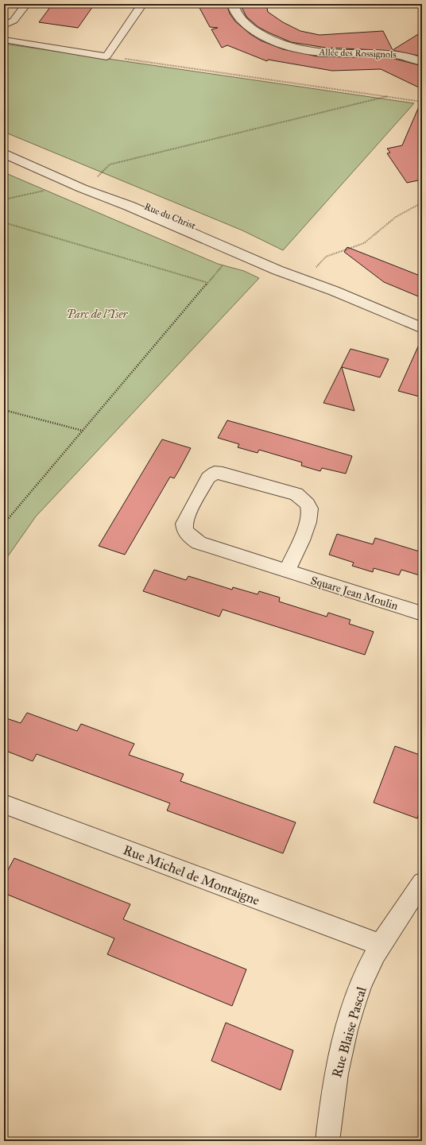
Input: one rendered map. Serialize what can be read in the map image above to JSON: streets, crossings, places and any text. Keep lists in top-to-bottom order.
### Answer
{
  "streets": {
    "street": [
      "Allée des Rossignols",
      "Rue du Christ",
      "Square Jean Moulin",
      "Rue Michel de Montaigne",
      "Rue Blaise Pascal"
    ]
  },
  "crossings": [
    ["Rue Michel de Montaigne", "Rue Blaise Pascal"]
  ],
  "parks": ["Parc de l'Yser"]
}
